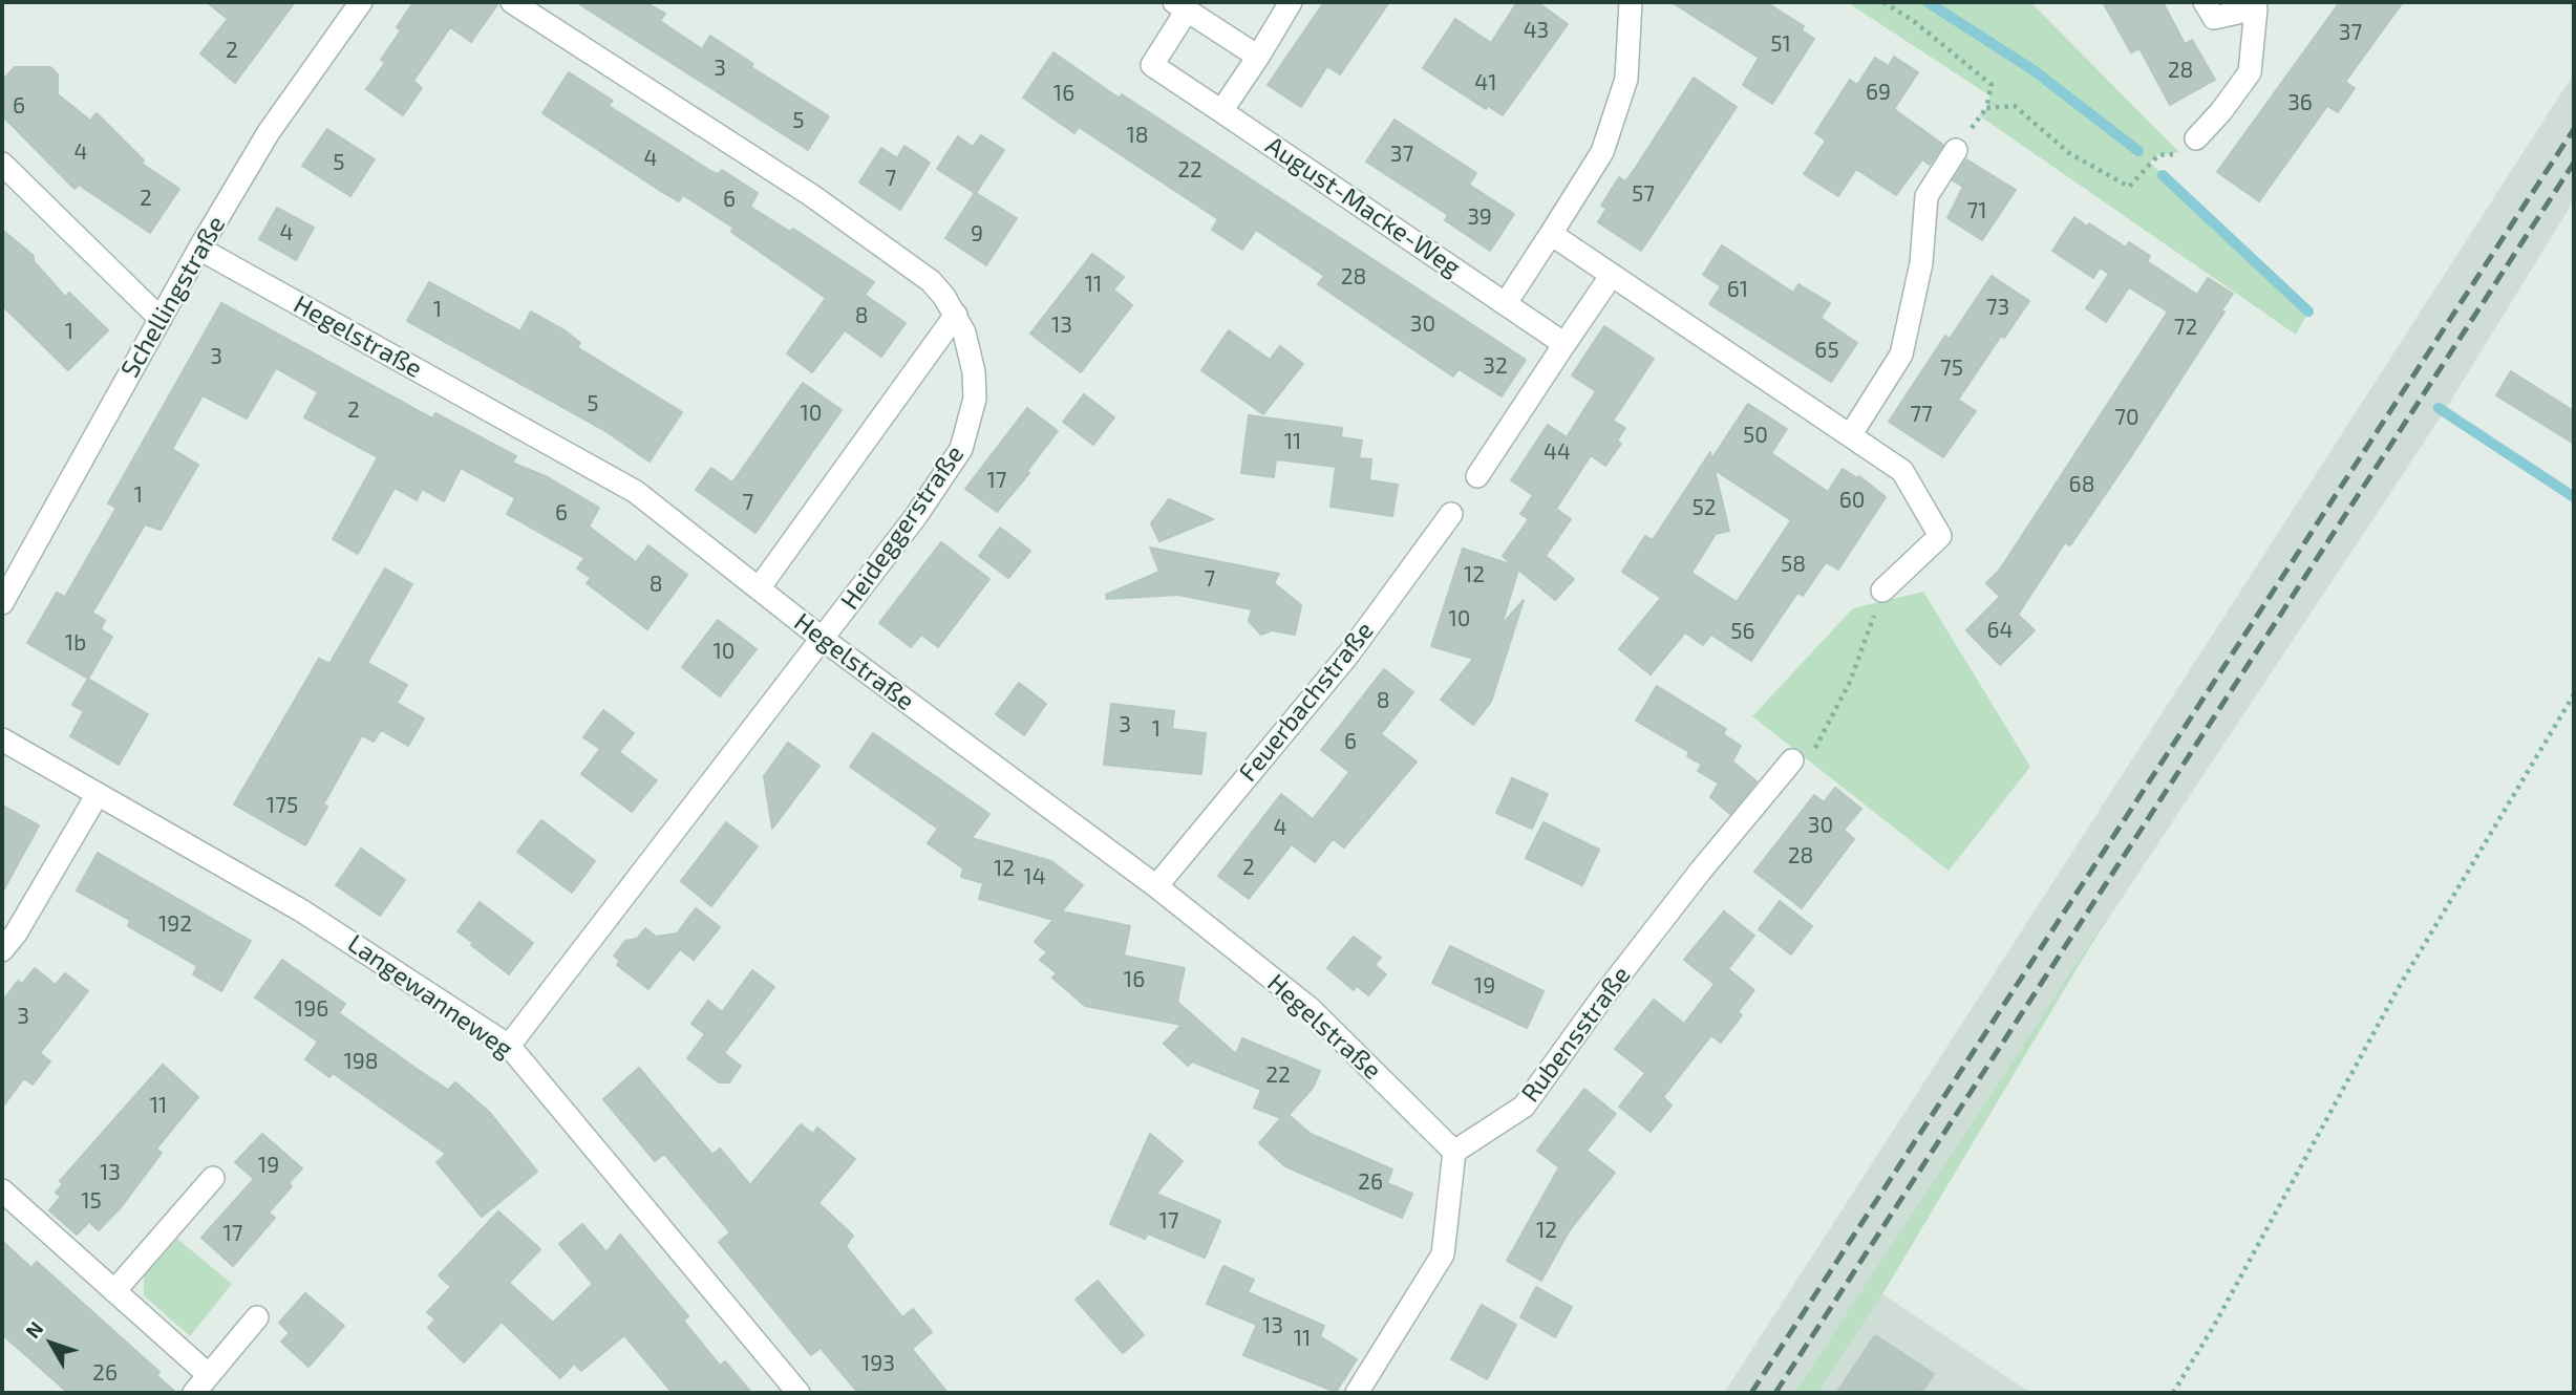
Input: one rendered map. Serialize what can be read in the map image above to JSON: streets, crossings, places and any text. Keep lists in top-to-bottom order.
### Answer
{
  "streets": {
    "street": [
      "August-Macke-Weg",
      "Schellingstraße",
      "Hegelstraße",
      "Heideggerstraße",
      "Feuerbachstraße",
      "Langewanneweg",
      "Rubensstraße"
    ]
  },
  "crossings": [
    ["Schellingstraße", "Hegelstraße"],
    ["Hegelstraße", "Heideggerstraße"],
    ["Hegelstraße", "Feuerbachstraße"],
    ["Hegelstraße", "Rubensstraße"],
    ["Heideggerstraße", "Langewanneweg"]
  ],
  "house_numbers": [
    "43",
    "37",
    "51",
    "2",
    "3",
    "28",
    "41",
    "69",
    "16",
    "36",
    "6",
    "5",
    "18",
    "4",
    "37",
    "4",
    "5",
    "22",
    "7",
    "57",
    "2",
    "6",
    "71",
    "39",
    "4",
    "9",
    "28",
    "11",
    "61",
    "73",
    "1",
    "8",
    "30",
    "13",
    "72",
    "1",
    "65",
    "3",
    "32",
    "75",
    "5",
    "2",
    "10",
    "77",
    "70",
    "50",
    "11",
    "44",
    "17",
    "68",
    "1",
    "60",
    "7",
    "52",
    "6",
    "58",
    "12",
    "7",
    "8",
    "10",
    "64",
    "56",
    "1b",
    "10",
    "8",
    "3",
    "1",
    "6",
    "175",
    "30",
    "4",
    "28",
    "2",
    "12",
    "14",
    "192",
    "16",
    "19",
    "196",
    "3",
    "198",
    "22",
    "11",
    "19",
    "13",
    "26",
    "15",
    "17",
    "12",
    "17",
    "13",
    "11",
    "193",
    "26"
  ],
  "north": "top left"
}
